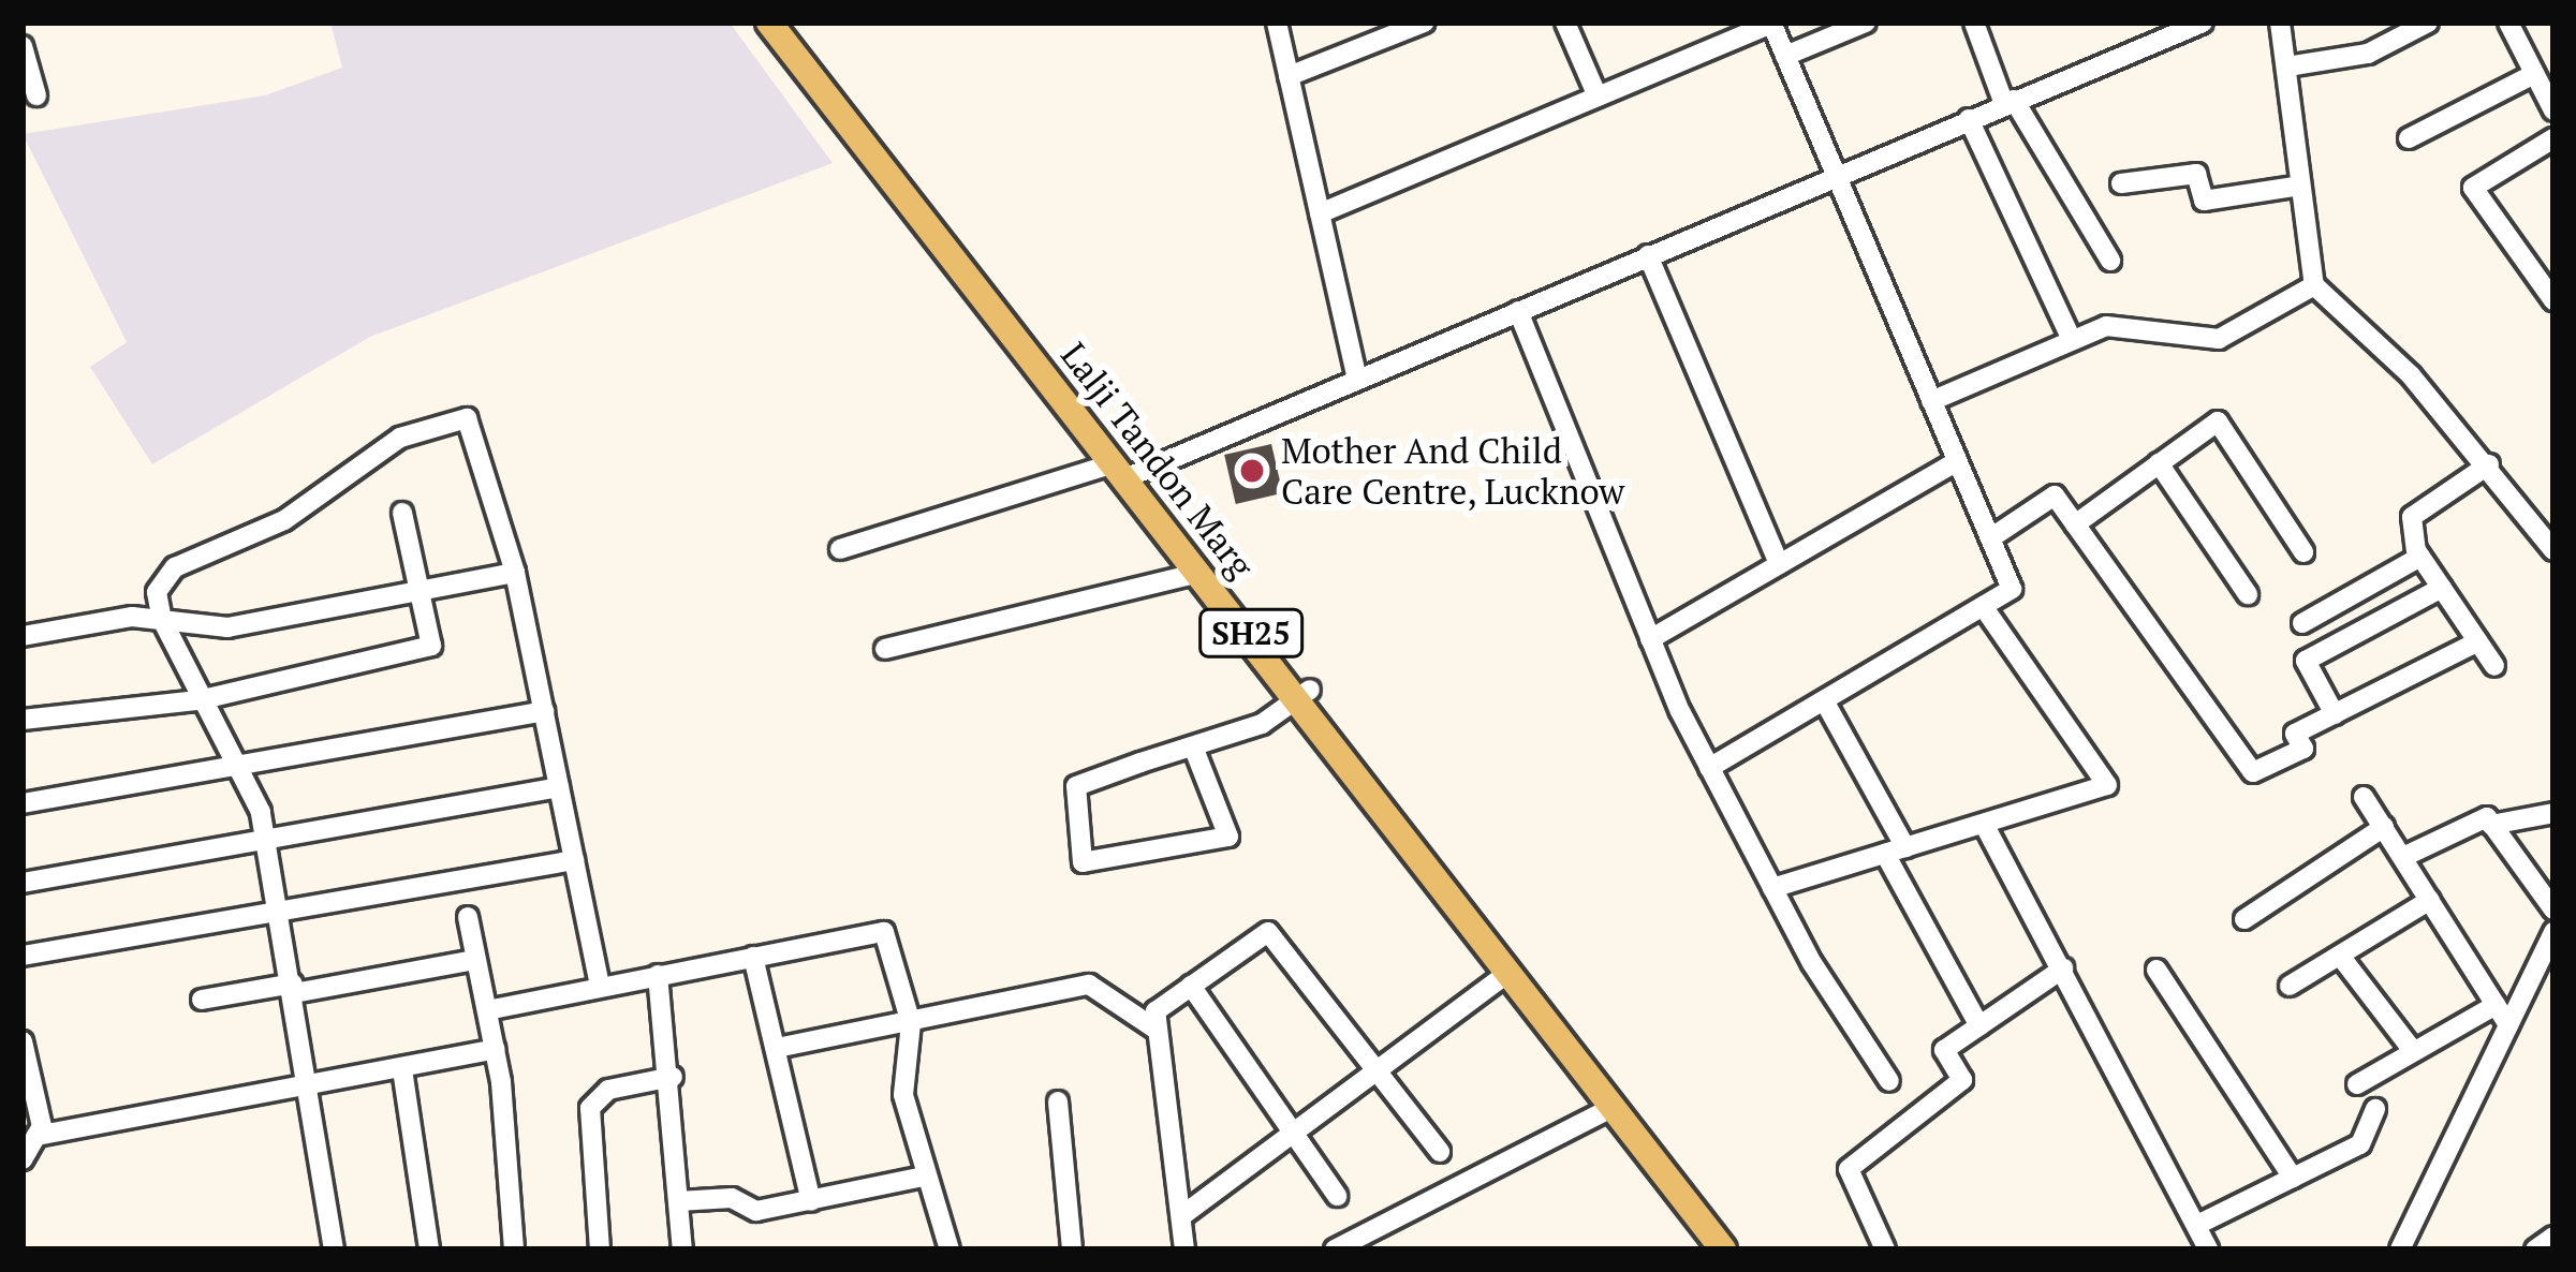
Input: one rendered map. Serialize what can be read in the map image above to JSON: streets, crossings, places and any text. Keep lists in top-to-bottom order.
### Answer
{
  "streets": {
    "main road": ["Lalji Tandon Marg", "SH25"]
  },
  "places": ["Mother And Child Care Centre, Lucknow"]
}
